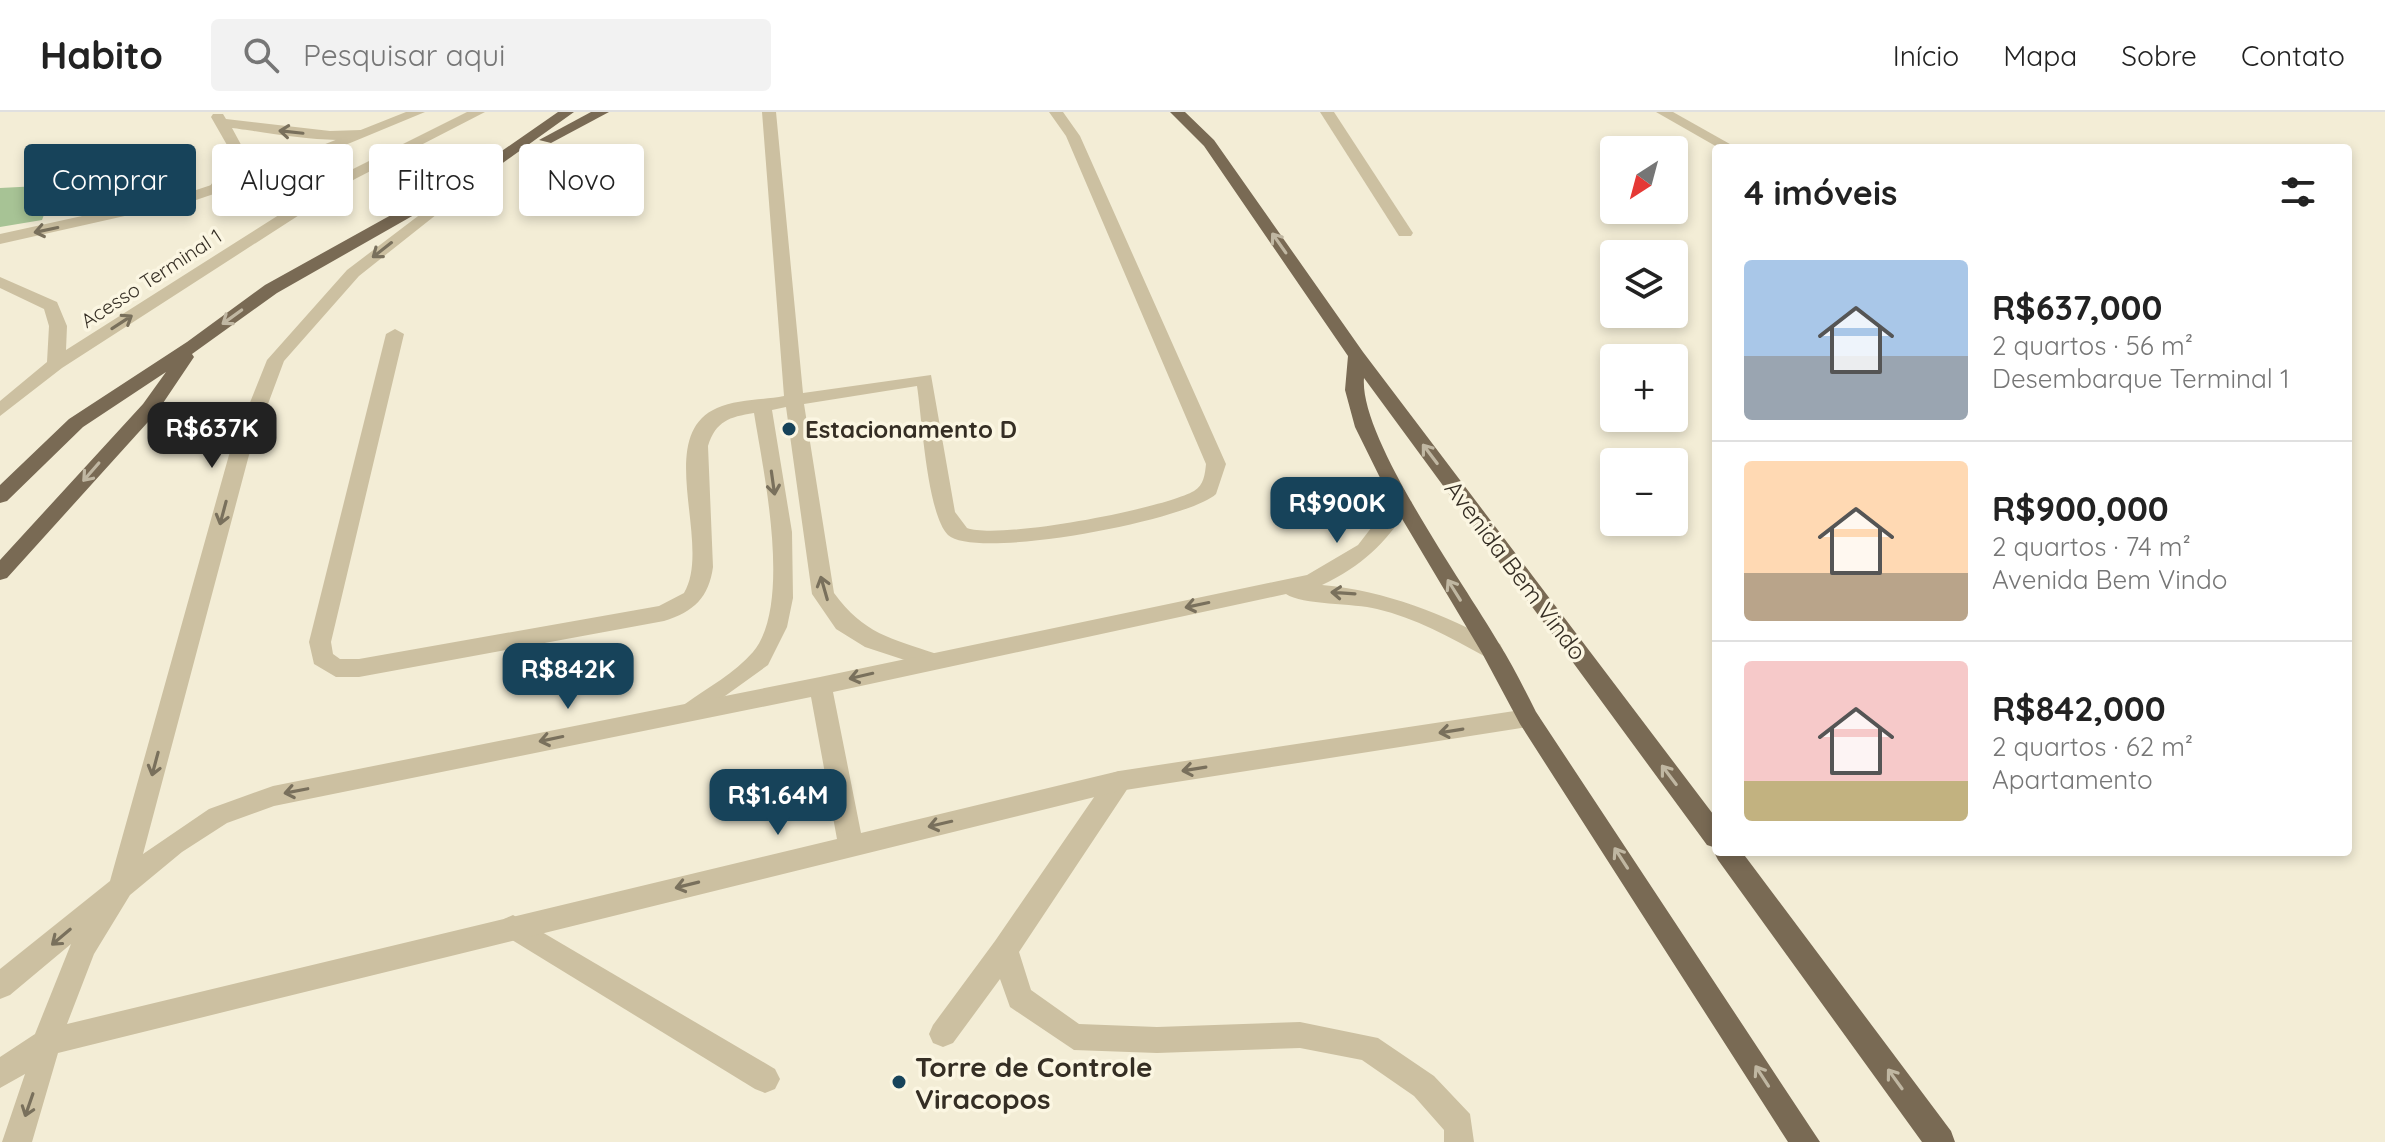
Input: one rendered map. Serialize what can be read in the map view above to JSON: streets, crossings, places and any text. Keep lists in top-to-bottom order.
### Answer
{
  "streets": {
    "main road": ["Avenida Bem Vindo"],
    "street": ["Acesso Terminal 1"]
  },
  "places": ["Estacionamento D", "Torre de Controle Viracopos"],
  "north": "bottom left",
  "page": {
    "header": "Habito",
    "search": "Pesquisar aqui",
    "nav": [
      "Início",
      "Mapa",
      "Sobre",
      "Contato"
    ],
    "map_buttons": ["+", "−"],
    "chip": [
      "Comprar",
      "Alugar",
      "Filtros",
      "Novo"
    ],
    "heading": "4 imóveis",
    "list": [
      {
        "name": "R$637,000",
        "note": "2 quartos · 56 m² · Desembarque Terminal 1"
      },
      {
        "name": "R$900,000",
        "note": "2 quartos · 74 m² · Avenida Bem Vindo"
      },
      {
        "name": "R$842,000",
        "note": "2 quartos · 62 m² · Apartamento"
      }
    ],
    "price": [
      "R$637K",
      "R$900K",
      "R$842K",
      "R$1.64M"
    ]
  }
}
